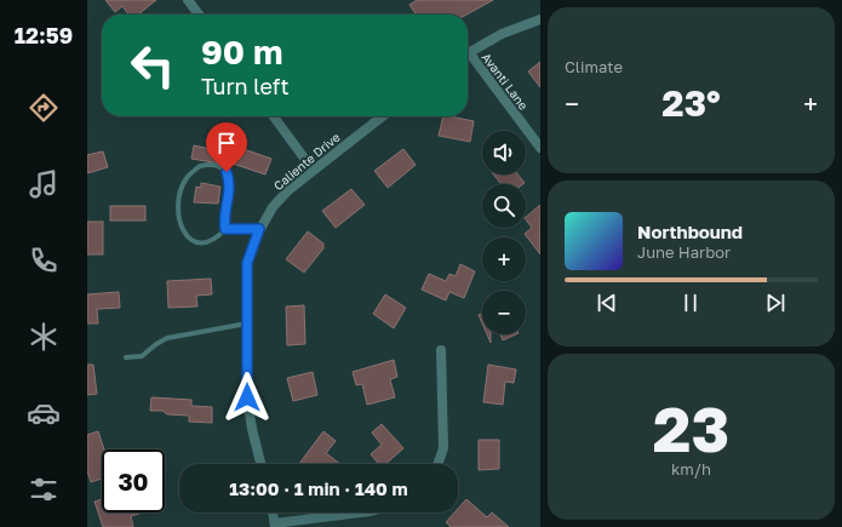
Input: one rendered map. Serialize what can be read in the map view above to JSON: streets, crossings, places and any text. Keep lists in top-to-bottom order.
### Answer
{
  "streets": {
    "street": ["Avanti Lane", "Caliente Drive"]
  },
  "page": {
    "tabs": "12:59",
    "tile": [
      "Climate",
      ["23", "km/h"]
    ],
    "turn": ["90 m", "Turn left"],
    "heat": ["−", "23°", "+"],
    "map_buttons": ["+", "−"],
    "song": ["Northbound", "June Harbor"],
    "limit": "30",
    "trip": "13:00 · 1 min · 140 m"
  }
}
